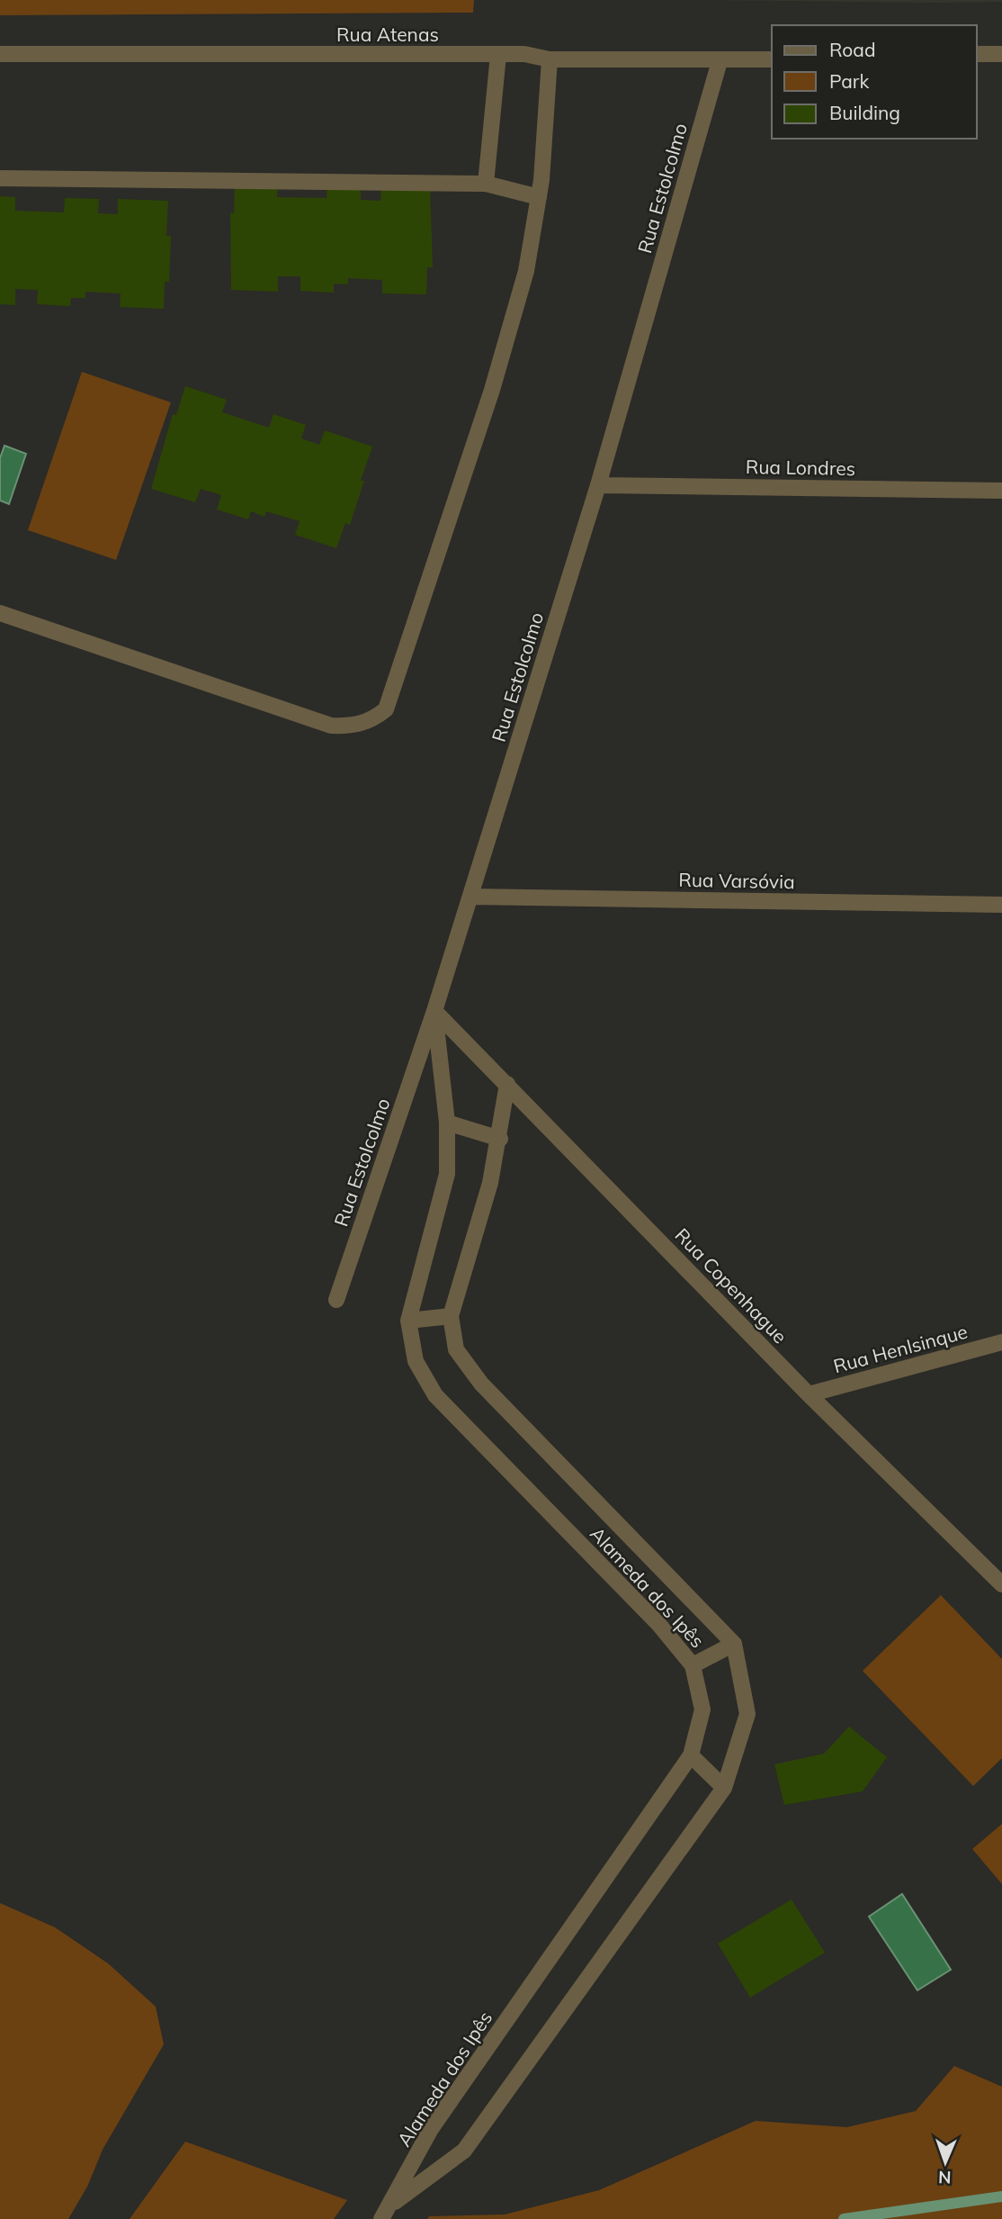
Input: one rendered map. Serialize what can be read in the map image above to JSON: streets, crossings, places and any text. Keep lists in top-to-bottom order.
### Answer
{
  "streets": {
    "street": [
      "Rua Atenas",
      "Rua Estolcolmo",
      "Rua Londres",
      "Rua Varsóvia",
      "Rua Copenhague",
      "Rua Henlsinque",
      "Alameda dos Ipês"
    ]
  },
  "crossings": [
    ["Rua Atenas", "Rua Estolcolmo"],
    ["Rua Estolcolmo", "Rua Londres"],
    ["Rua Estolcolmo", "Rua Varsóvia"],
    ["Rua Estolcolmo", "Rua Copenhague"],
    ["Rua Estolcolmo", "Alameda dos Ipês"],
    ["Rua Copenhague", "Rua Henlsinque"],
    ["Rua Copenhague", "Alameda dos Ipês"]
  ],
  "legend": ["Road", "Park", "Building"],
  "north": "bottom"
}
